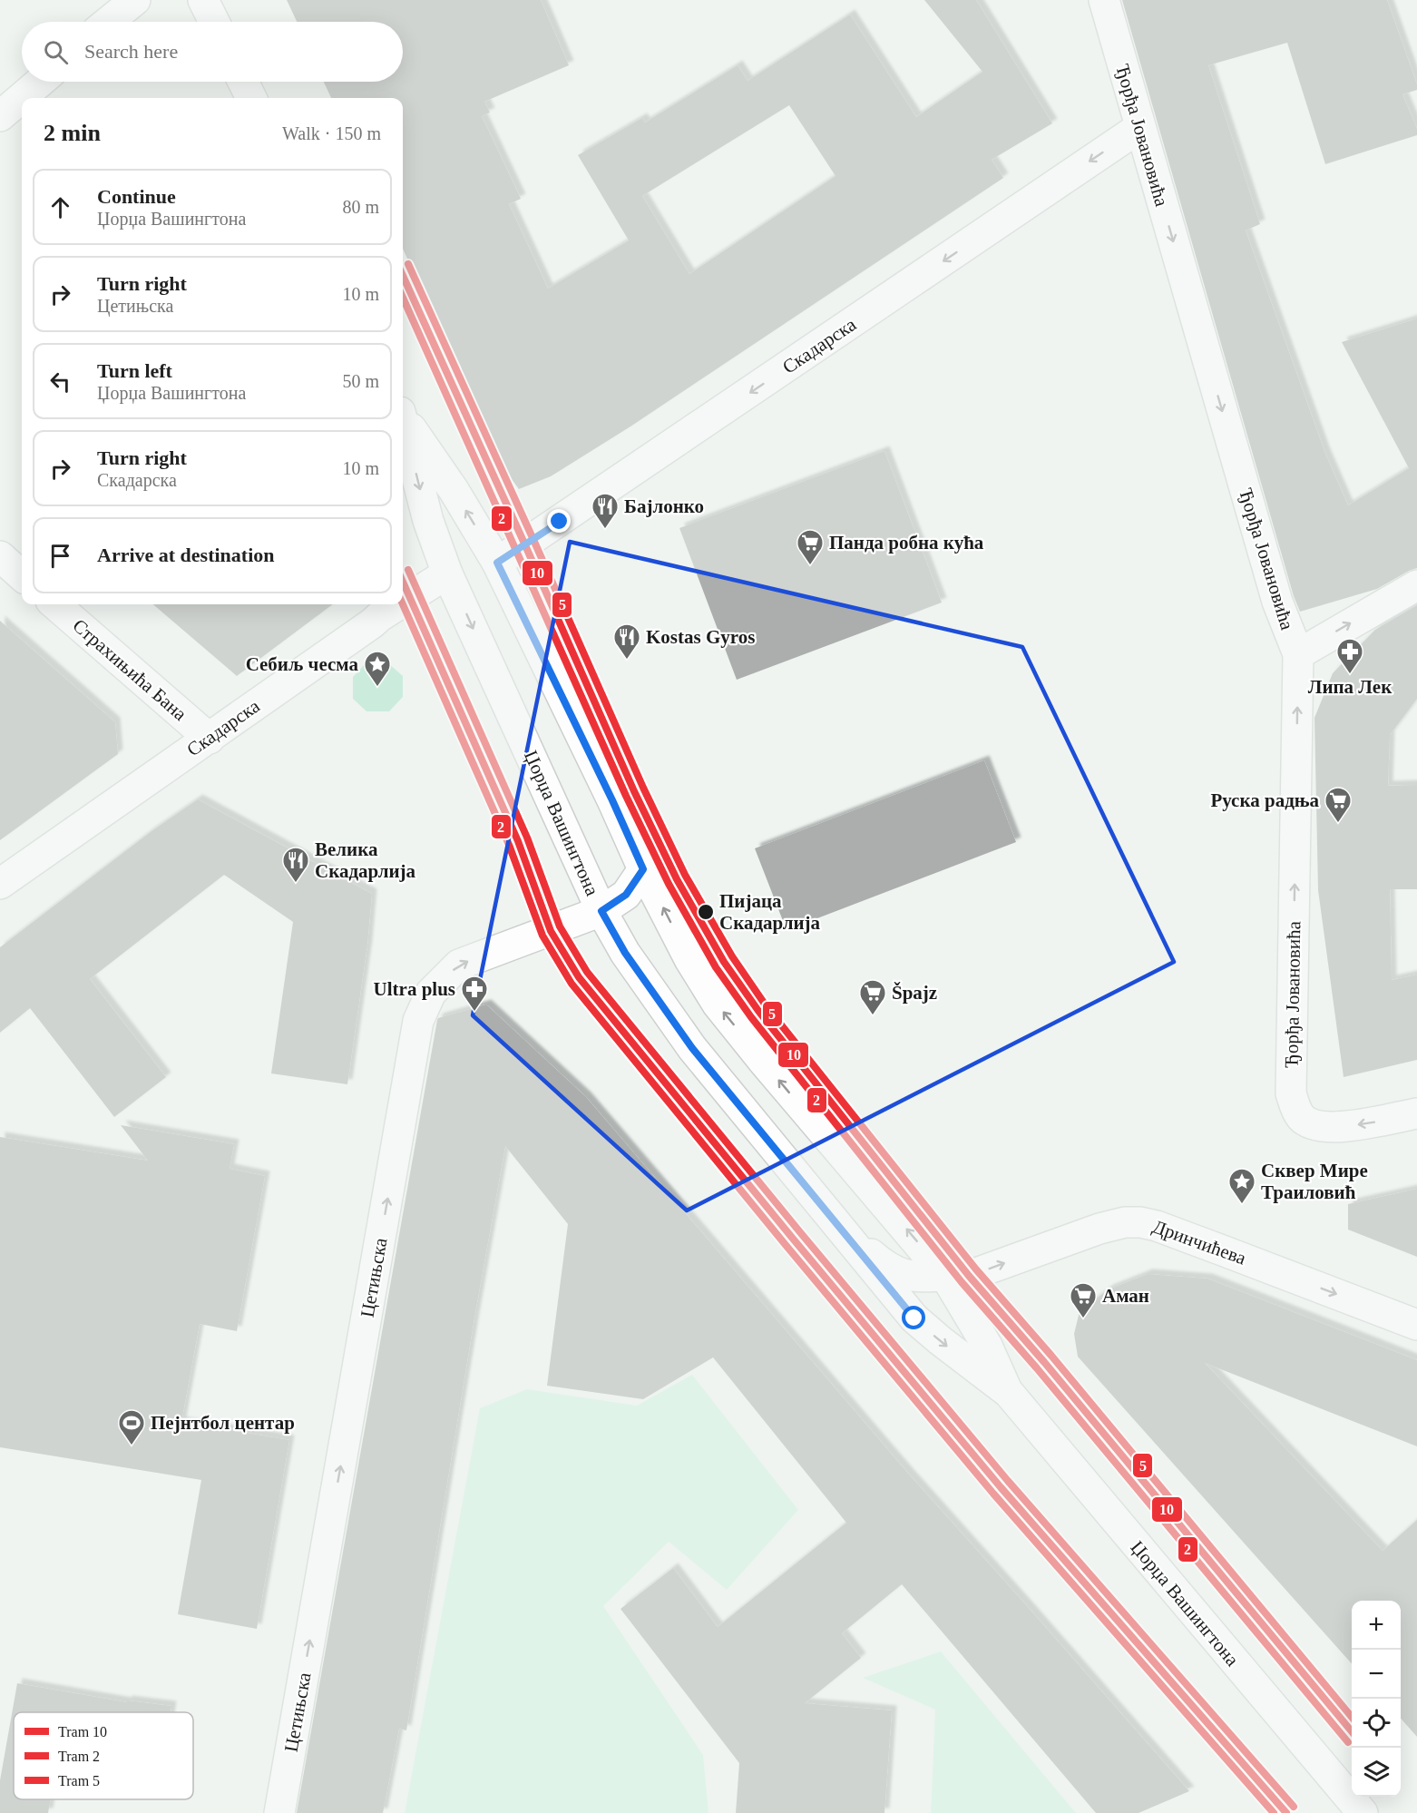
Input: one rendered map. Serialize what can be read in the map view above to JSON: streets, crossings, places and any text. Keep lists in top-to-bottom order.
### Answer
{
  "streets": {
    "street": [
      "Ђорђа Јовановића",
      "Скадарска",
      "Страхињића Бана",
      "Џорџа Вашингтона",
      "Дринчићева",
      "Цетињска"
    ]
  },
  "crossings": [
    ["Ђорђа Јовановића", "Скадарска"],
    ["Скадарска", "Страхињића Бана"],
    ["Скадарска", "Џорџа Вашингтона"],
    ["Џорџа Вашингтона", "Дринчићева"],
    ["Џорџа Вашингтона", "Цетињска"]
  ],
  "one_way": ["Скадарска", "Дринчићева", "Цетињска"],
  "places": {
    "restaurant": ["Бајлонко", "Kostas Gyros", "Велика Скадарлија"],
    "supermarket": [
      "Панда робна кућа",
      "Руска радња",
      "Špajz",
      "Аман"
    ],
    "pharmacy": ["Липа Лек", "Ultra plus"],
    "place": ["Себиљ чесма", "Сквер Мире Траиловић"],
    "other": ["Пијаца Скадарлија"],
    "sports": ["Пејнтбол центар"]
  },
  "lines": ["tram line 5", "tram line 10", "tram line 2"],
  "legend": ["Tram 10", "Tram 2", "Tram 5"],
  "page": {
    "search": "Search here",
    "heading": ["2 min", "Walk · 150 m"],
    "list": [
      ["Continue", "Џорџа Вашингтона", "80 m"],
      ["Turn right", "Цетињска", "10 m"],
      ["Turn left", "Џорџа Вашингтона", "50 m"],
      ["Turn right", "Скадарска", "10 m"],
      "Arrive at destination"
    ],
    "map_buttons": ["+", "−"]
  }
}
